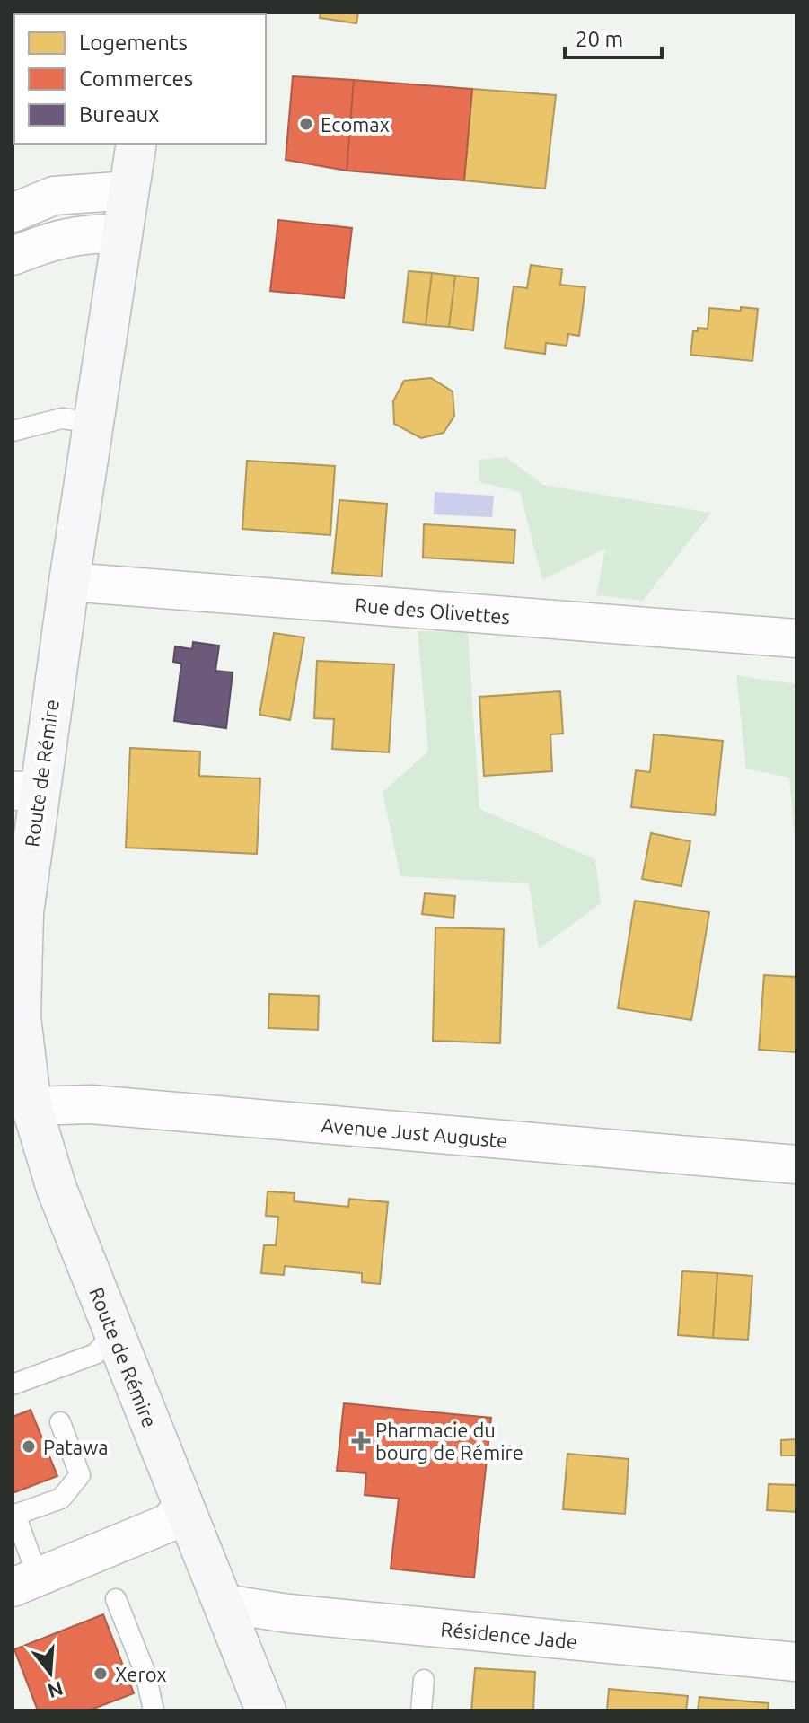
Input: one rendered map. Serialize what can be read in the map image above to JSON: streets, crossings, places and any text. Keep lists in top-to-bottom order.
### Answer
{
  "streets": {
    "main road": ["Route de Rémire"],
    "street": ["Rue des Olivettes", "Avenue Just Auguste", "Résidence Jade"]
  },
  "crossings": [
    ["Rue des Olivettes", "Route de Rémire"],
    ["Route de Rémire", "Avenue Just Auguste"],
    ["Route de Rémire", "Résidence Jade"]
  ],
  "places": {
    "other": ["Ecomax", "Patawa", "Xerox"],
    "health": ["Pharmacie du bourg de Rémire"]
  },
  "legend": ["Logements", "Commerces", "Bureaux"],
  "scale_bar": "20 m",
  "north": "bottom"
}
